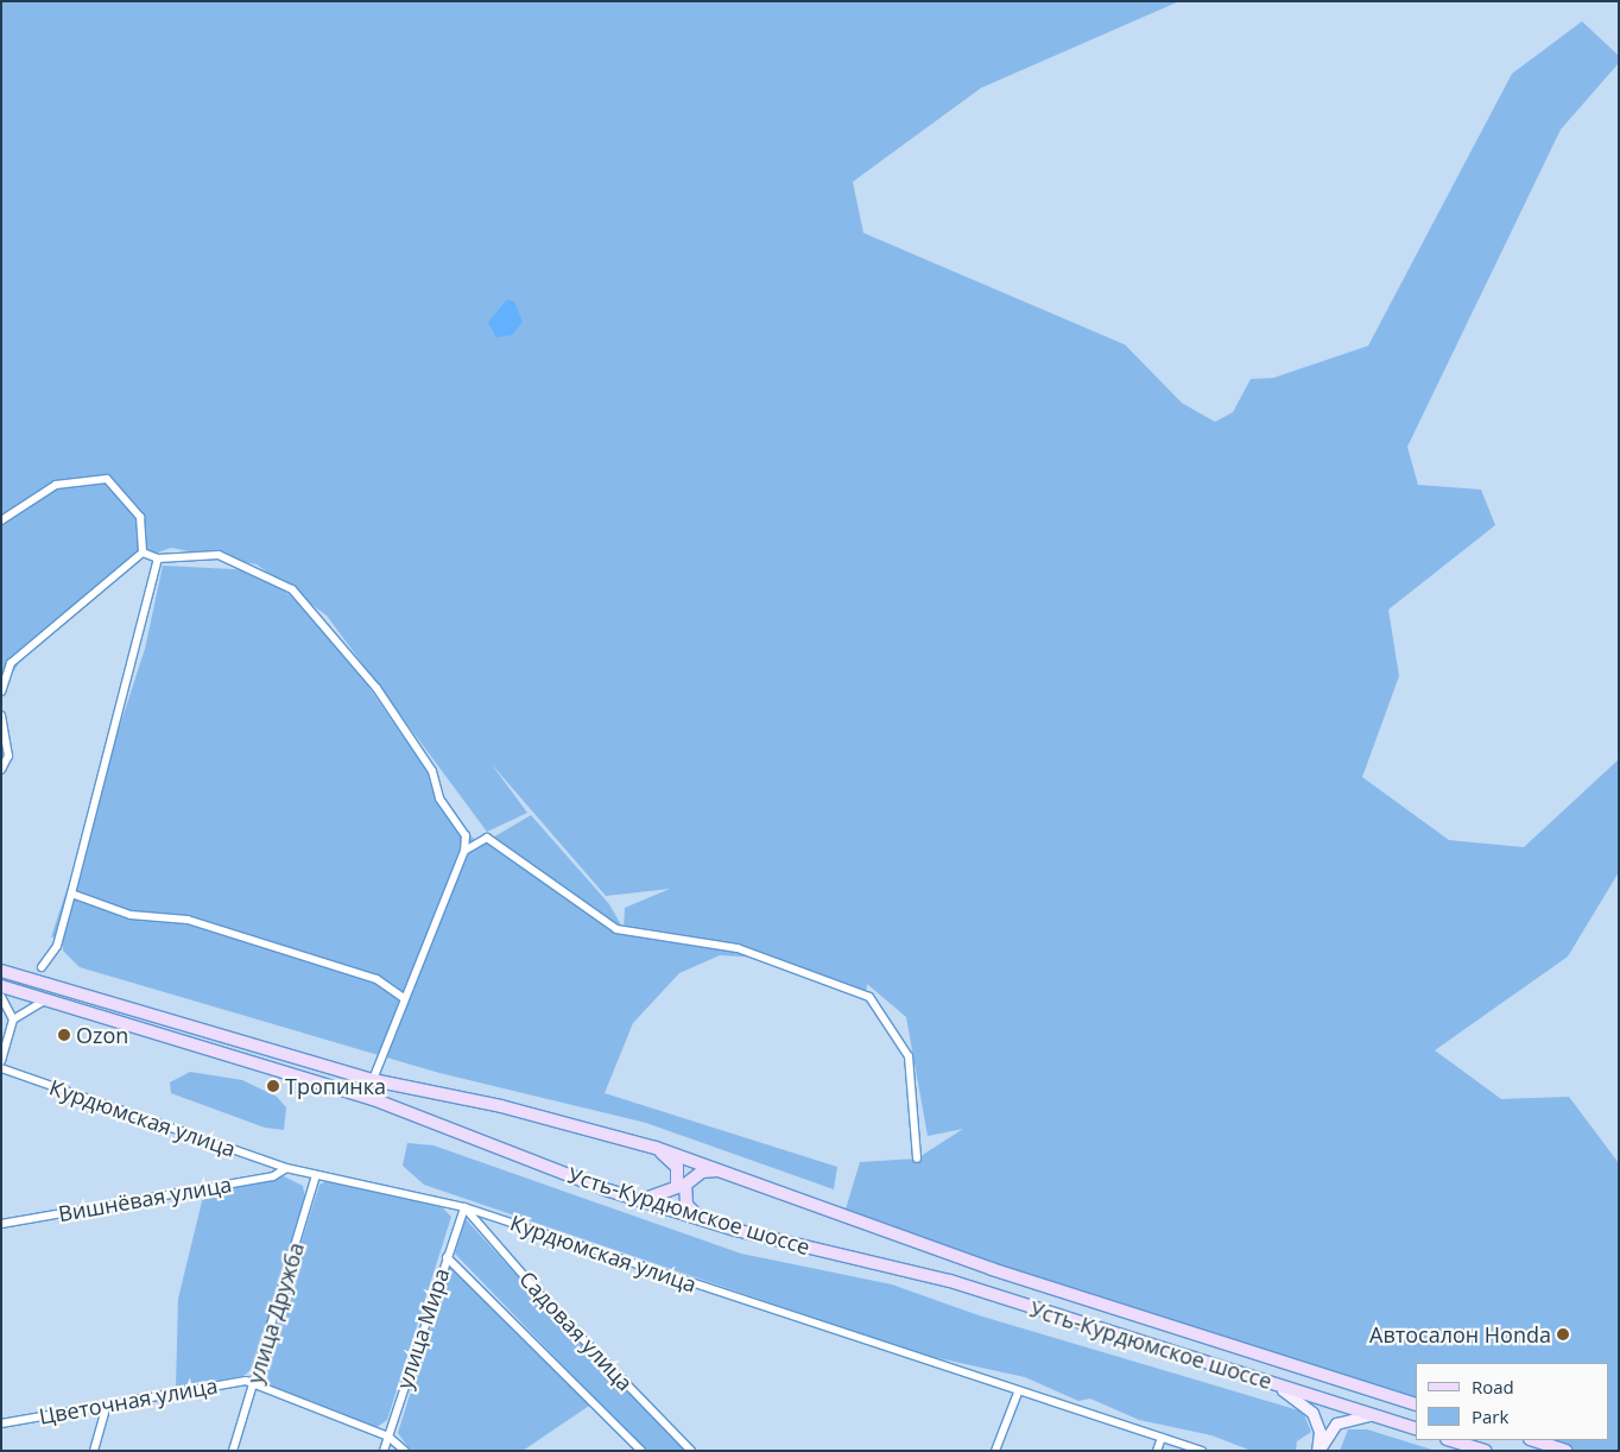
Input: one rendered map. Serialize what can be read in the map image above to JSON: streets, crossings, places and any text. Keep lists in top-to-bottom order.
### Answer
{
  "streets": {
    "main road": ["Усть-Курдюмское шоссе"],
    "street": [
      "Курдюмская улица",
      "Вишнёвая улица",
      "улица Дружба",
      "улица Мира",
      "Садовая улица",
      "Цветочная улица"
    ]
  },
  "crossings": [
    ["Курдюмская улица", "Вишнёвая улица"],
    ["Курдюмская улица", "улица Дружба"],
    ["Курдюмская улица", "улица Мира"],
    ["Курдюмская улица", "Садовая улица"],
    ["улица Дружба", "Цветочная улица"],
    ["улица Мира", "Садовая улица"]
  ],
  "places": ["Ozon", "Тропинка", "Автосалон Honda"],
  "legend": ["Road", "Park"]
}
